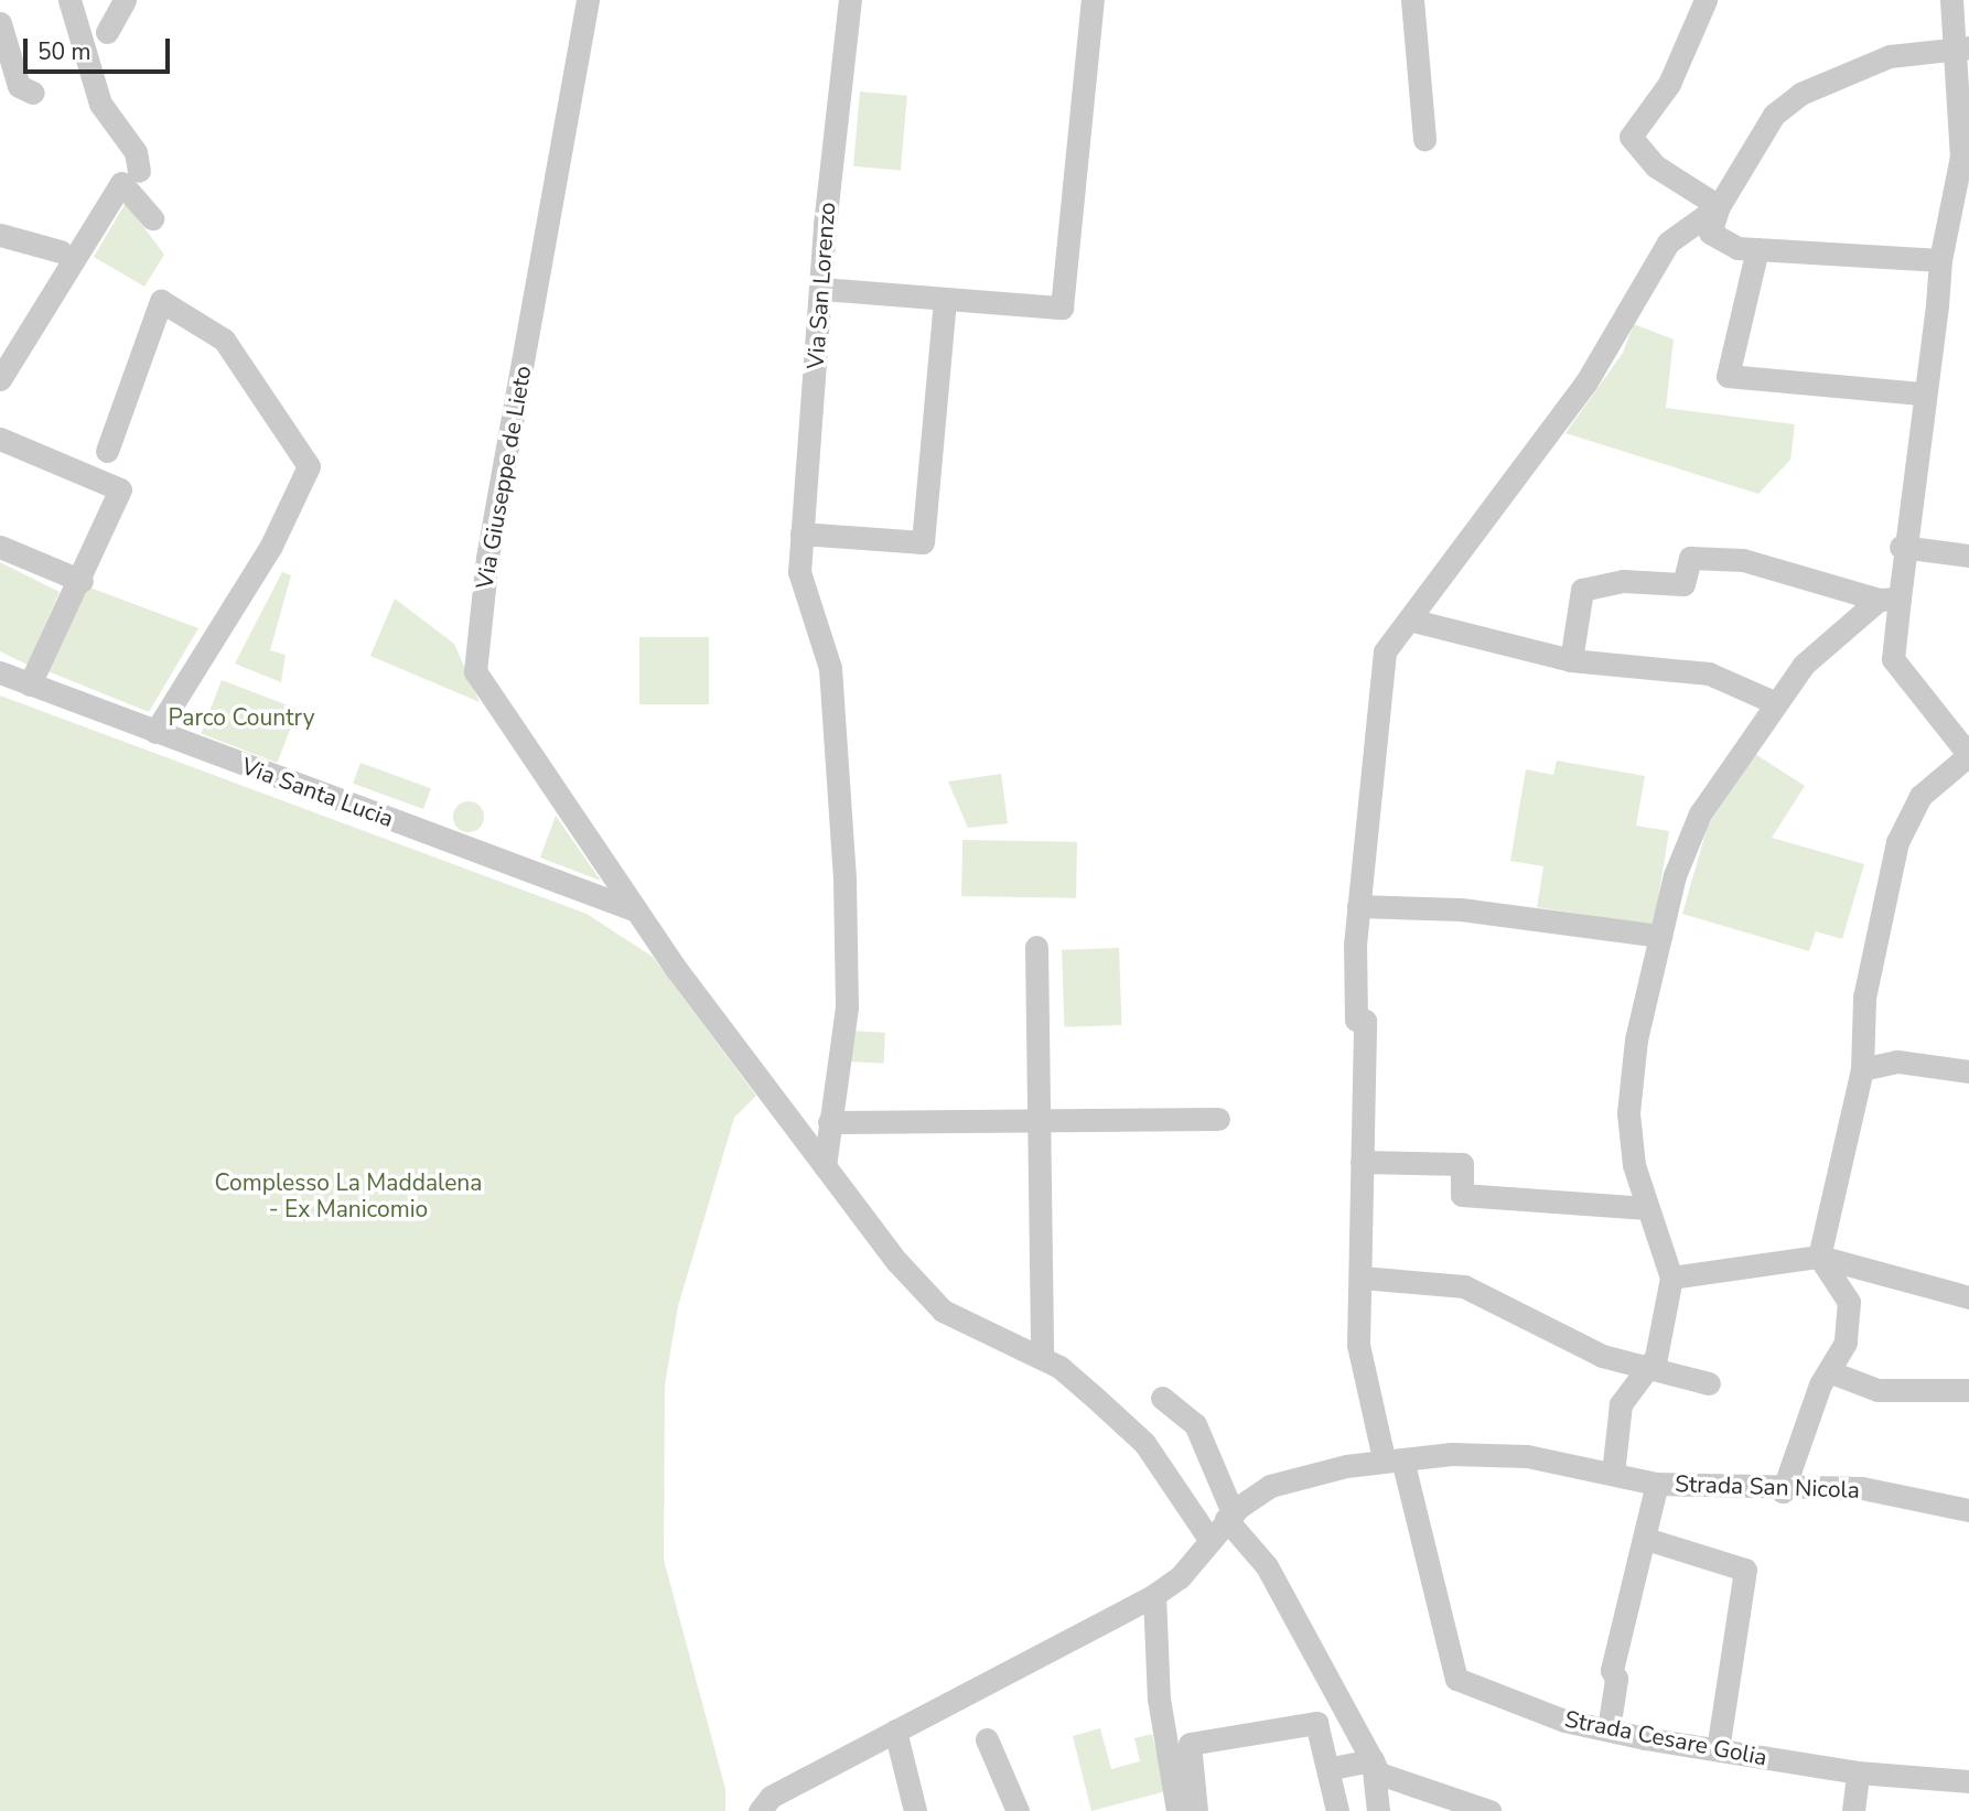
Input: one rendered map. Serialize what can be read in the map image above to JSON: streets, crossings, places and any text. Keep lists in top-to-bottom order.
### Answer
{
  "streets": {
    "street": [
      "Via San Lorenzo",
      "Via Giuseppe de Lieto",
      "Via Santa Lucia",
      "Strada San Nicola",
      "Strada Cesare Golia"
    ]
  },
  "crossings": [
    ["Via Giuseppe de Lieto", "Via Santa Lucia"],
    ["Via Giuseppe de Lieto", "Strada San Nicola"],
    ["Strada San Nicola", "Strada Cesare Golia"]
  ],
  "parks": ["Parco Country", "Complesso La Maddalena - Ex Manicomio"],
  "scale_bar": "50 m"
}
